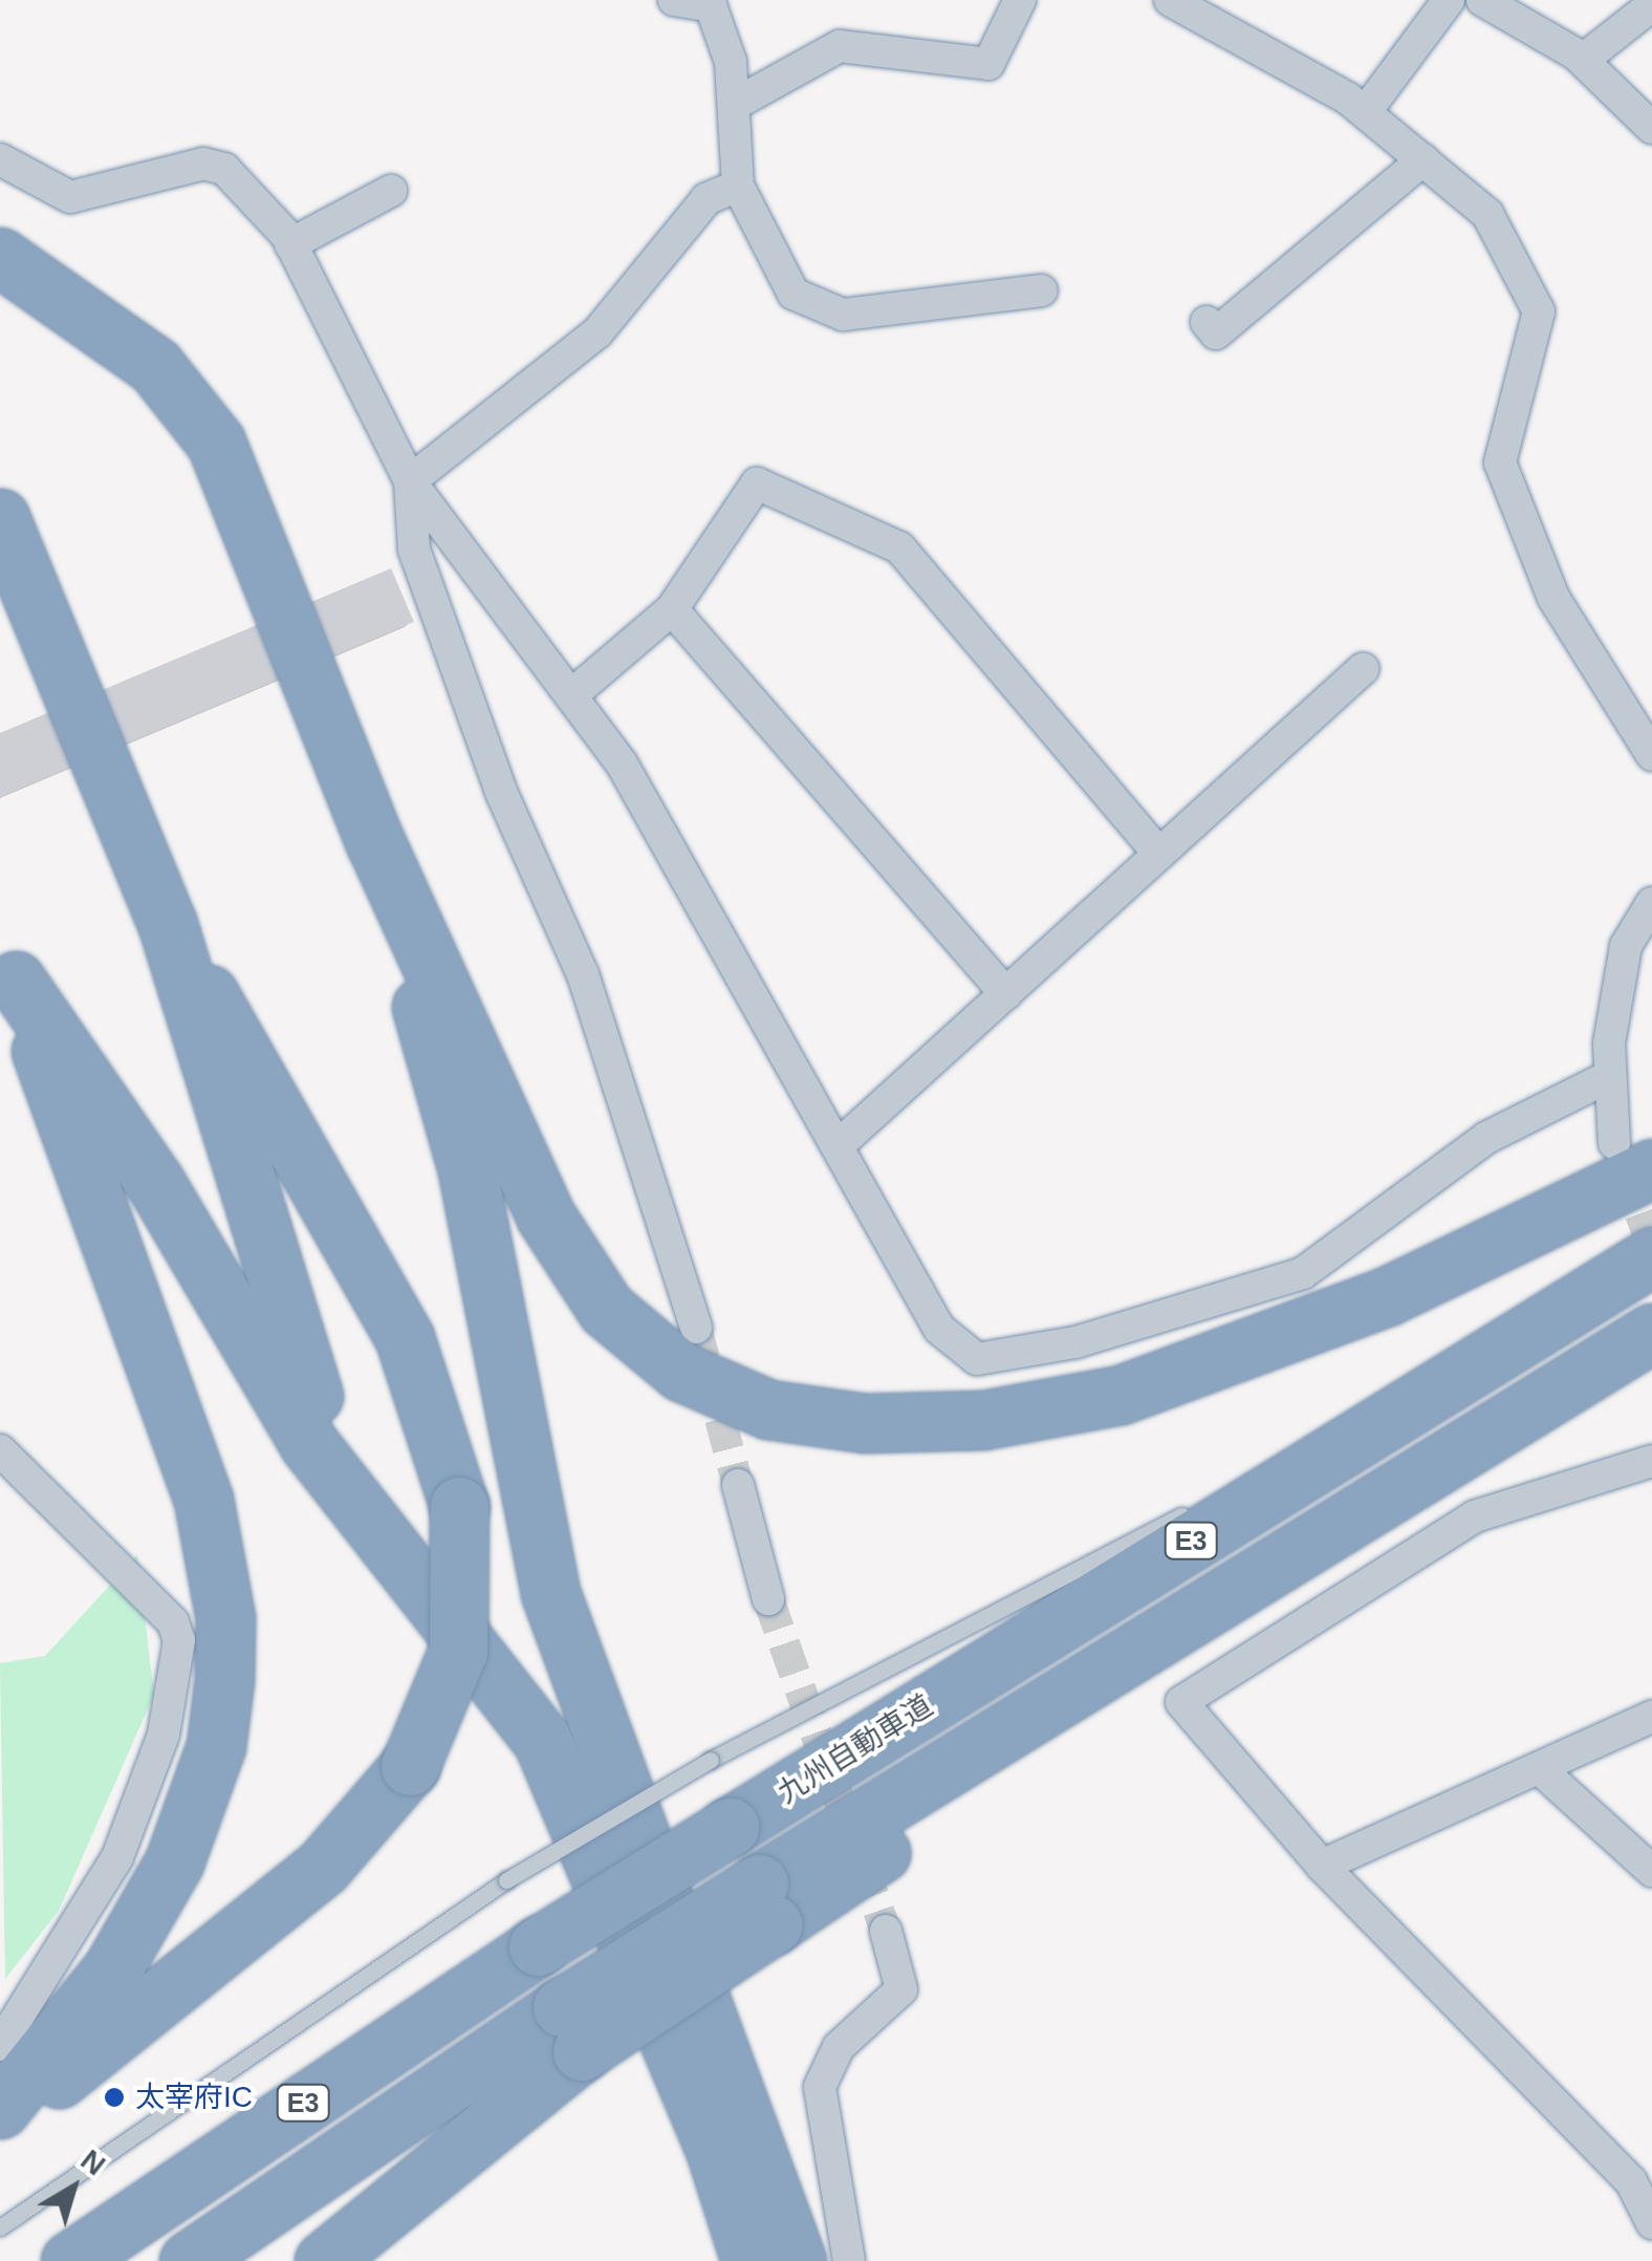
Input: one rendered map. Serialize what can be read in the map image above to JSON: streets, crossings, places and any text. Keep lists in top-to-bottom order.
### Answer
{
  "streets": {
    "highway": ["E3", "九州自動車道"]
  },
  "places": ["太宰府IC"],
  "north": "top right"
}
